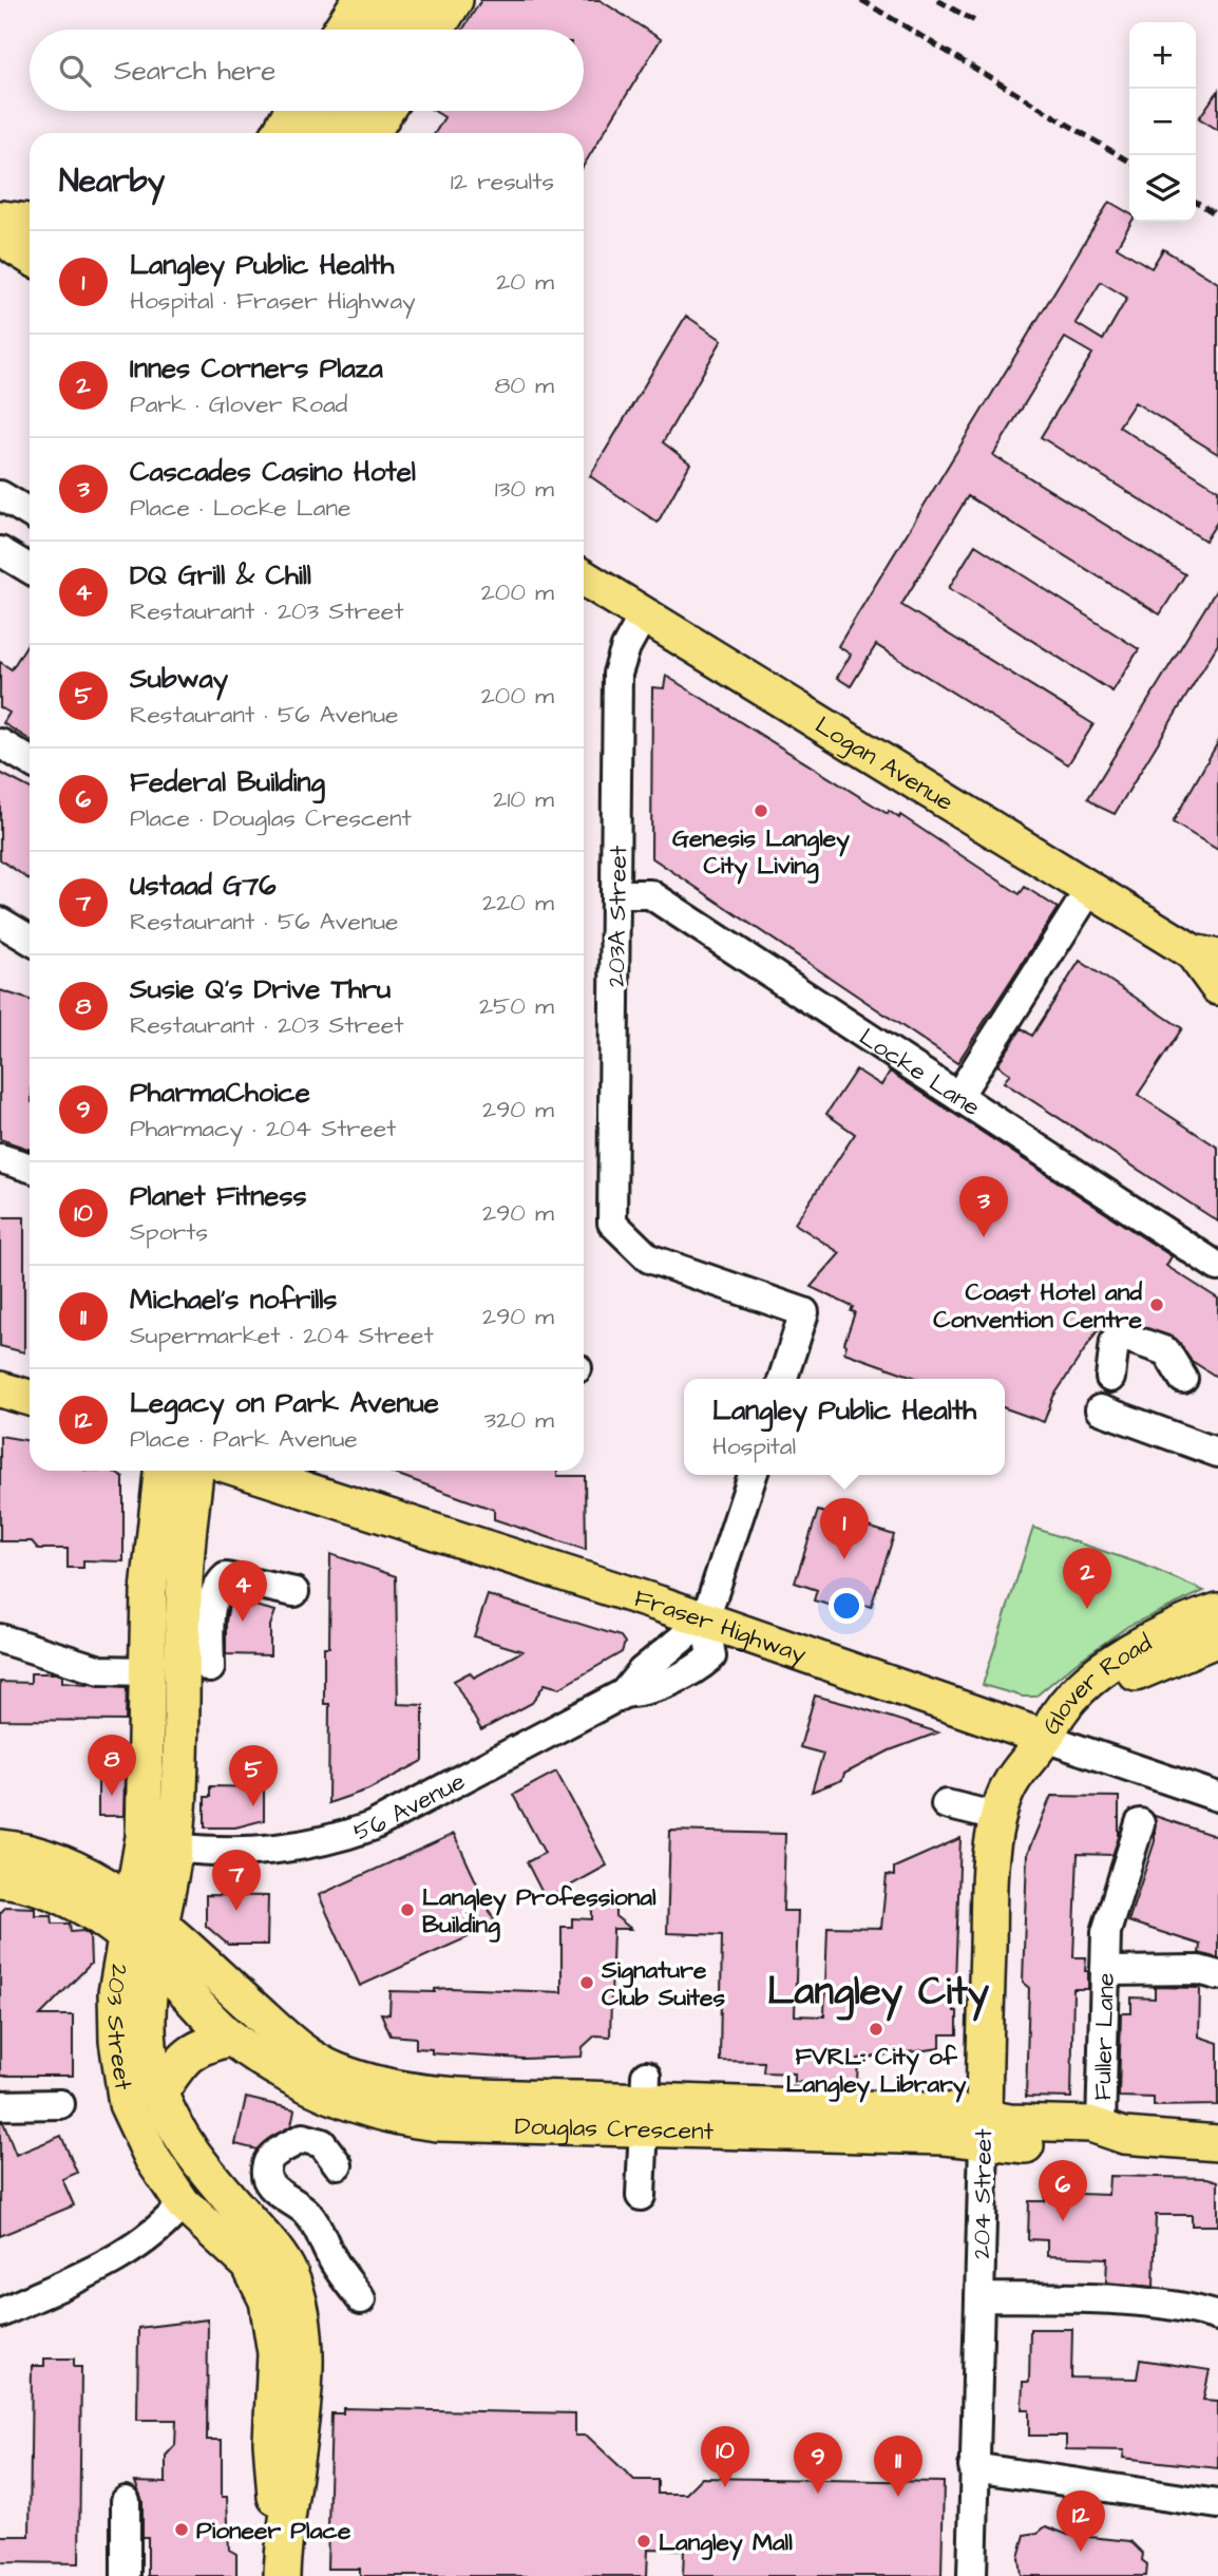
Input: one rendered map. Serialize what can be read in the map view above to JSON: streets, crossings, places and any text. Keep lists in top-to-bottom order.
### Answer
{
  "streets": {
    "main road": [
      "Logan Avenue",
      "Fraser Highway",
      "Glover Road",
      "203 Street",
      "Douglas Crescent",
      "204 Street"
    ],
    "street": [
      "203A Street",
      "Locke Lane",
      "56 Avenue",
      "Fuller Lane"
    ]
  },
  "crossings": [
    ["Logan Avenue", "203A Street"],
    ["203A Street", "Locke Lane"],
    ["Fraser Highway", "Glover Road"],
    ["Fraser Highway", "56 Avenue"],
    ["Fraser Highway", "204 Street"],
    ["Glover Road", "204 Street"],
    ["56 Avenue", "203 Street"],
    ["203 Street", "Douglas Crescent"],
    ["Fuller Lane", "Douglas Crescent"],
    ["Douglas Crescent", "204 Street"]
  ],
  "districts": ["Langley City"],
  "places": [
    "Genesis Langley City Living",
    "Coast Hotel and Convention Centre",
    "Langley Professional Building",
    "Signature Club Suites",
    "FVRL: City of Langley Library",
    "Pioneer Place",
    "Langley Mall"
  ],
  "page": {
    "map_buttons": ["+", "−"],
    "search": "Search here",
    "heading": ["Nearby", "12 results"],
    "list": [
      {
        "mark": "1",
        "name": "Langley Public Health",
        "note": "Hospital · Fraser Highway",
        "value": "20 m"
      },
      {
        "mark": "2",
        "name": "Innes Corners Plaza",
        "note": "Park · Glover Road",
        "value": "80 m"
      },
      {
        "mark": "3",
        "name": "Cascades Casino Hotel",
        "note": "Place · Locke Lane",
        "value": "130 m"
      },
      {
        "mark": "4",
        "name": "DQ Grill & Chill",
        "note": "Restaurant · 203 Street",
        "value": "200 m"
      },
      {
        "mark": "5",
        "name": "Subway",
        "note": "Restaurant · 56 Avenue",
        "value": "200 m"
      },
      {
        "mark": "6",
        "name": "Federal Building",
        "note": "Place · Douglas Crescent",
        "value": "210 m"
      },
      {
        "mark": "7",
        "name": "Ustaad G76",
        "note": "Restaurant · 56 Avenue",
        "value": "220 m"
      },
      {
        "mark": "8",
        "name": "Susie Q's Drive Thru",
        "note": "Restaurant · 203 Street",
        "value": "250 m"
      },
      {
        "mark": "9",
        "name": "PharmaChoice",
        "note": "Pharmacy · 204 Street",
        "value": "290 m"
      },
      {
        "mark": "10",
        "name": "Planet Fitness",
        "note": "Sports",
        "value": "290 m"
      },
      {
        "mark": "11",
        "name": "Michael's nofrills",
        "note": "Supermarket · 204 Street",
        "value": "290 m"
      },
      {
        "mark": "12",
        "name": "Legacy on Park Avenue",
        "note": "Place · Park Avenue",
        "value": "320 m"
      }
    ],
    "pins": [
      "3",
      "1",
      "2",
      "4",
      "8",
      "5",
      "7",
      "6",
      "10",
      "9",
      "11",
      "12"
    ],
    "popup": ["Langley Public Health", "Hospital"]
  }
}
